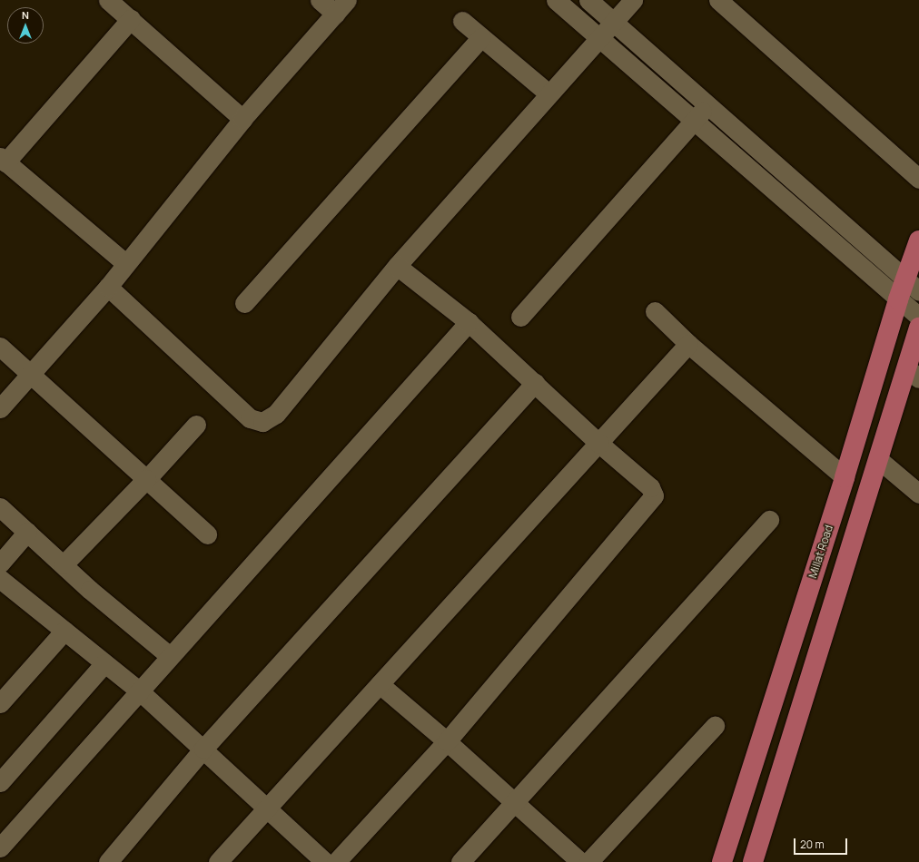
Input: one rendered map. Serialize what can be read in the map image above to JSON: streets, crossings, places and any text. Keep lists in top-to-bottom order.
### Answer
{
  "streets": {
    "main road": ["Millat Road"]
  },
  "scale_bar": "20 m",
  "north": "top"
}
